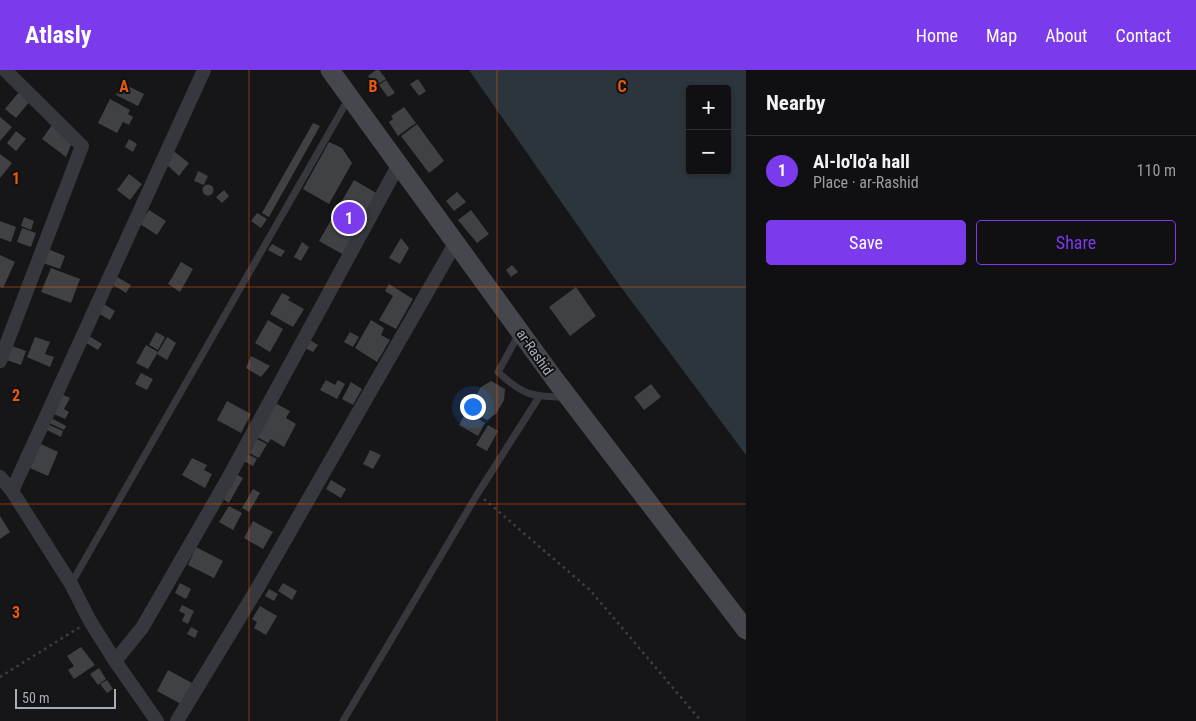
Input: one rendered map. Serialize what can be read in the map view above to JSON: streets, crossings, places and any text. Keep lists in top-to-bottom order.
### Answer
{
  "streets": {
    "main road": ["ar-Rashid"]
  },
  "scale_bar": "50 m",
  "page": {
    "header": "Atlasly",
    "nav": [
      "Home",
      "Map",
      "About",
      "Contact"
    ],
    "heading": "Nearby",
    "map_buttons": ["+", "−"],
    "list": [
      {
        "mark": "1",
        "name": "Al-lo'lo'a hall",
        "note": "Place · ar-Rashid",
        "value": "110 m"
      }
    ],
    "pins": "1",
    "buttons": ["Save", "Share"],
    "scale": "50 m"
  },
  "grid": {
    "columns": ["A", "B", "C"],
    "rows": ["1", "2", "3"]
  }
}
